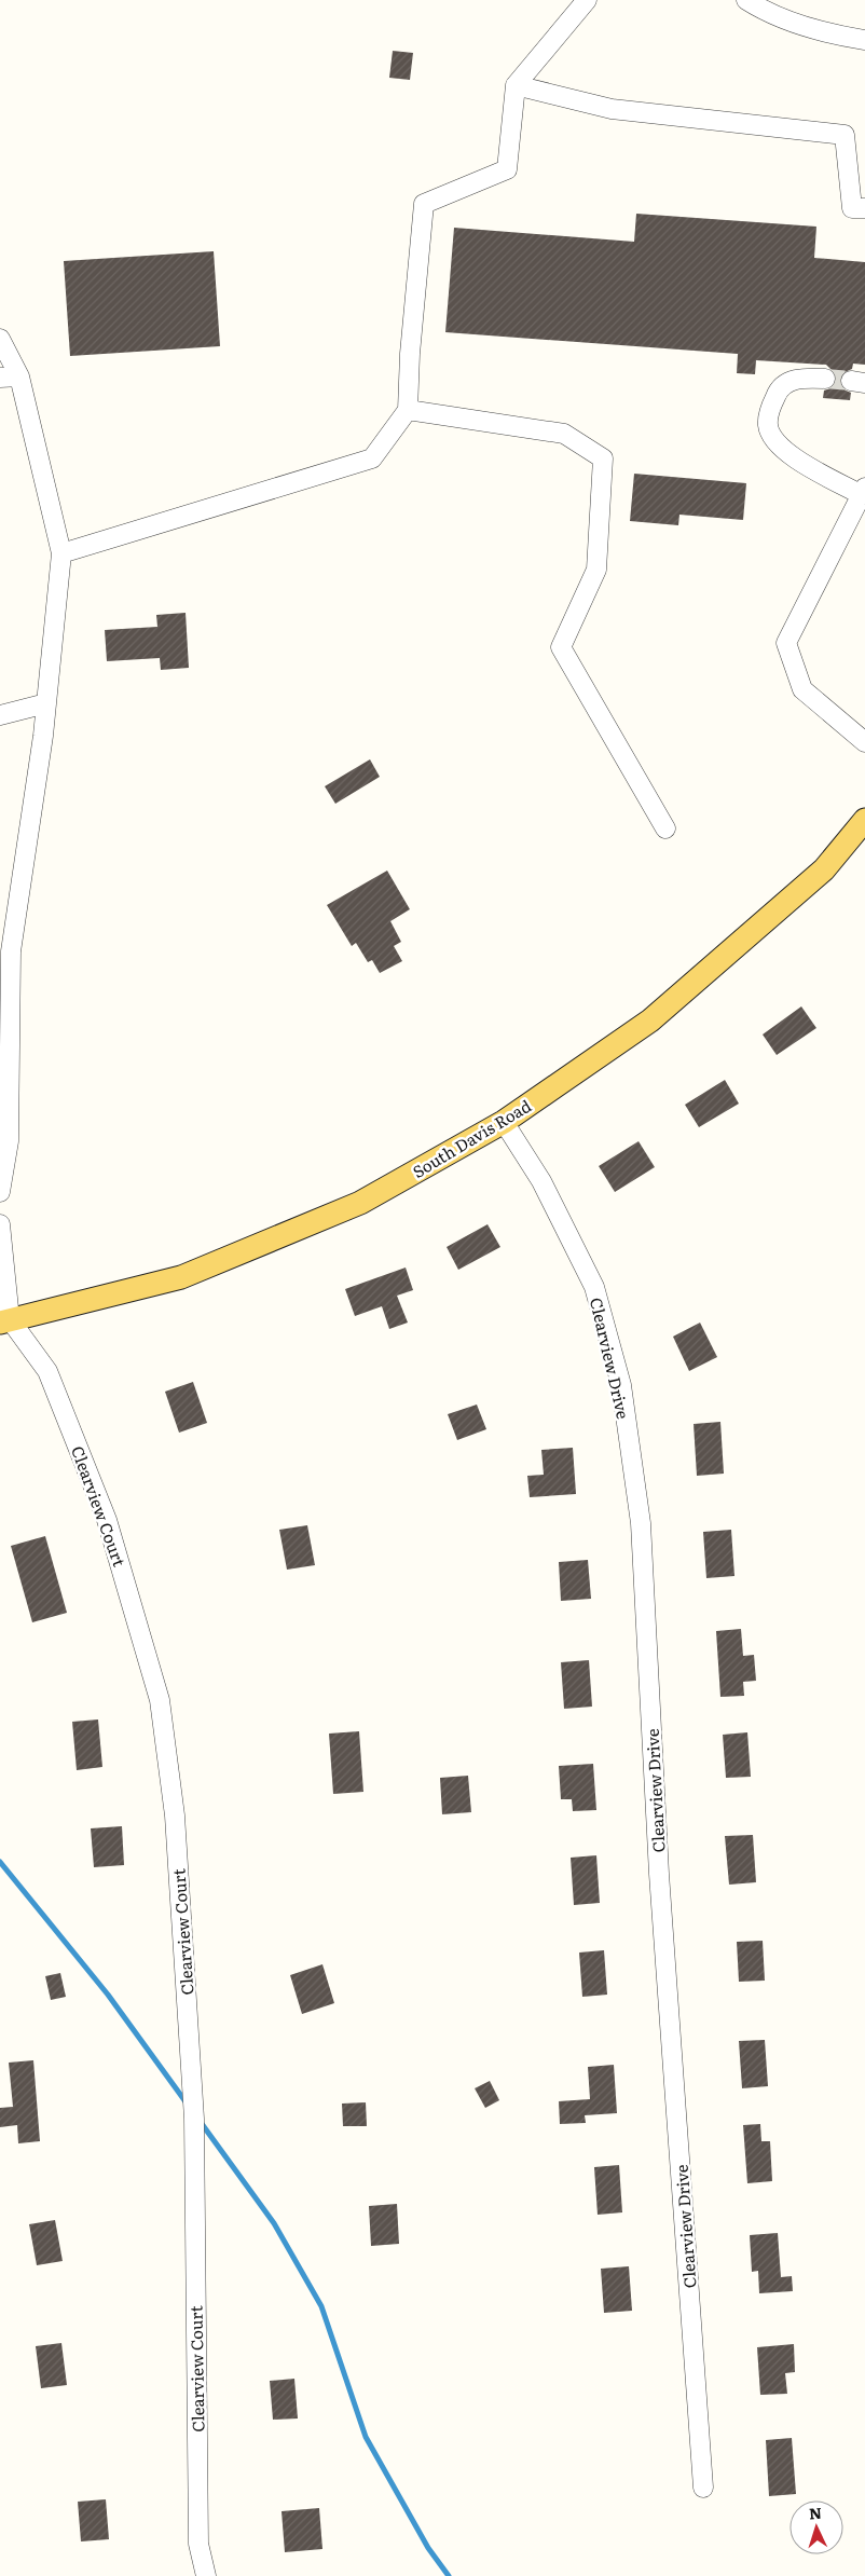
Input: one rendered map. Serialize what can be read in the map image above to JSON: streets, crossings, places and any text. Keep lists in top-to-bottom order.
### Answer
{
  "streets": {
    "main road": ["South Davis Road"],
    "street": ["Clearview Drive", "Clearview Court"]
  },
  "crossings": [
    ["South Davis Road", "Clearview Drive"],
    ["South Davis Road", "Clearview Court"]
  ],
  "north": "top"
}
